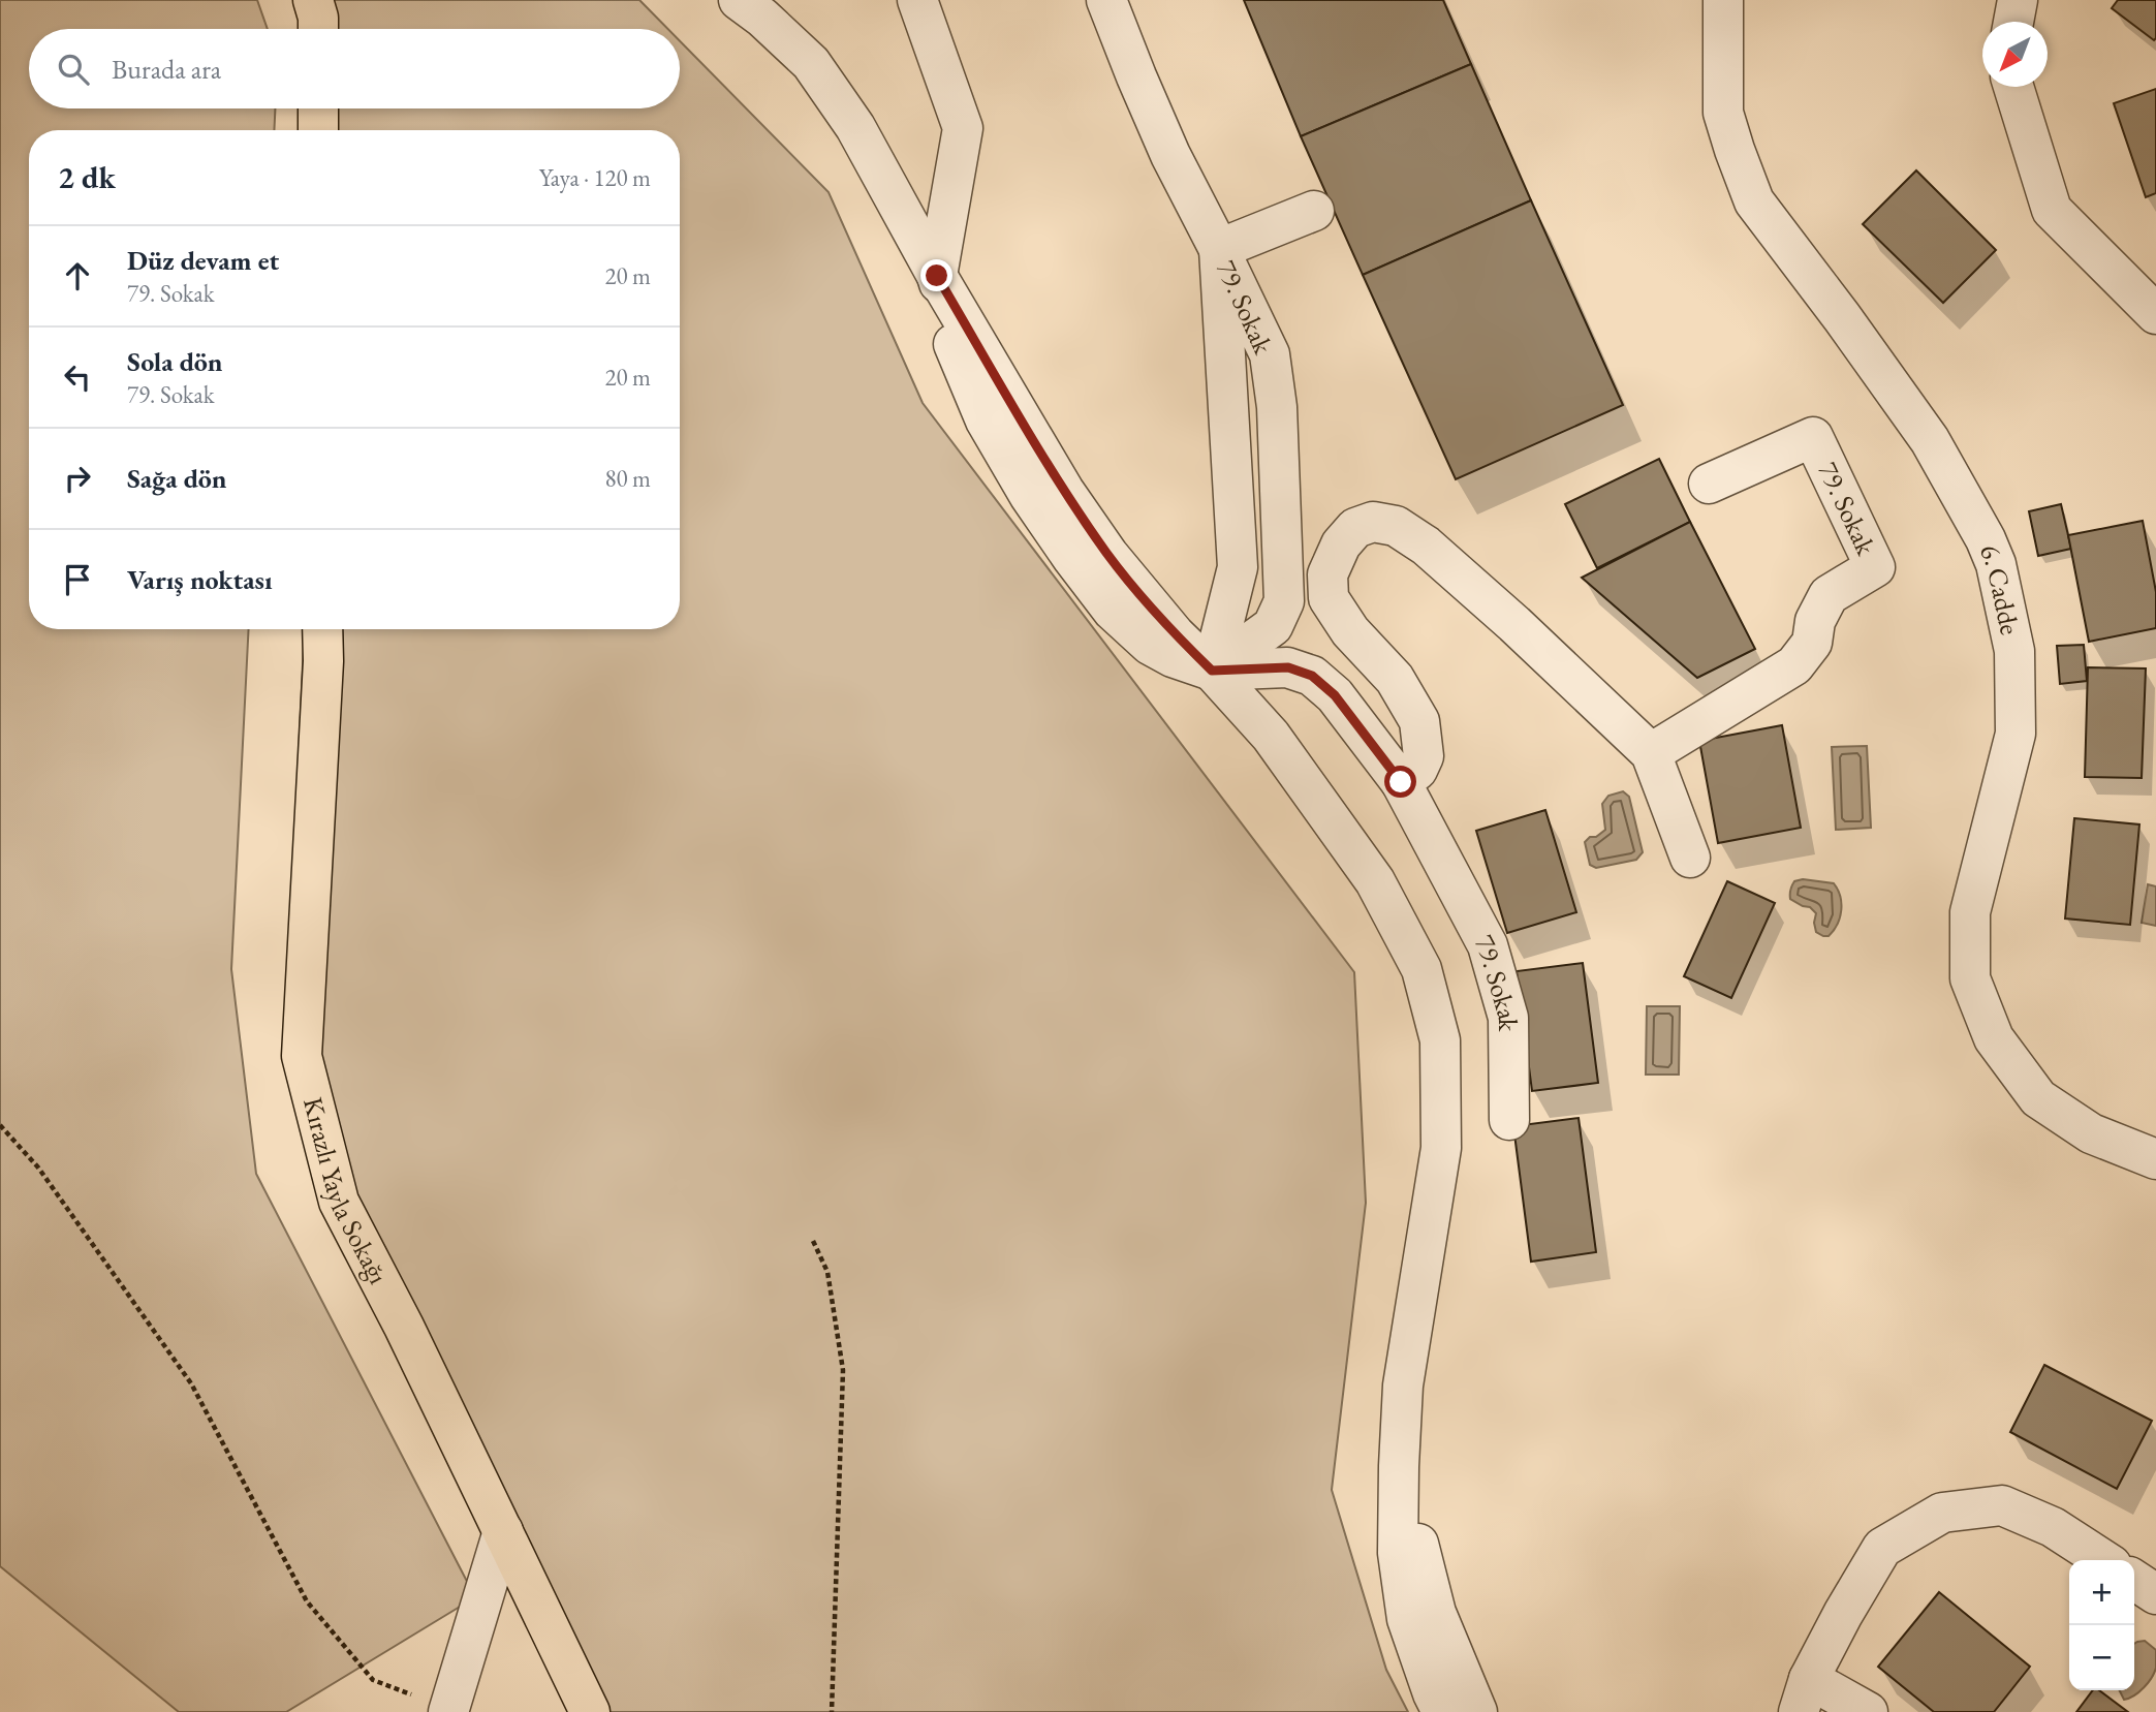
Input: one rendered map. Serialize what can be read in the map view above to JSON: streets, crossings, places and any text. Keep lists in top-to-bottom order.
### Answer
{
  "streets": {
    "main road": ["Kırazlı Yayla Sokağı"],
    "street": ["79. Sokak", "6. Cadde"]
  },
  "north": "bottom left",
  "page": {
    "search": "Burada ara",
    "heading": ["2 dk", "Yaya · 120 m"],
    "list": [
      ["Düz devam et", "79. Sokak", "20 m"],
      ["Sola dön", "79. Sokak", "20 m"],
      ["Sağa dön", "80 m"],
      "Varış noktası"
    ],
    "map_buttons": ["+", "−"]
  }
}
